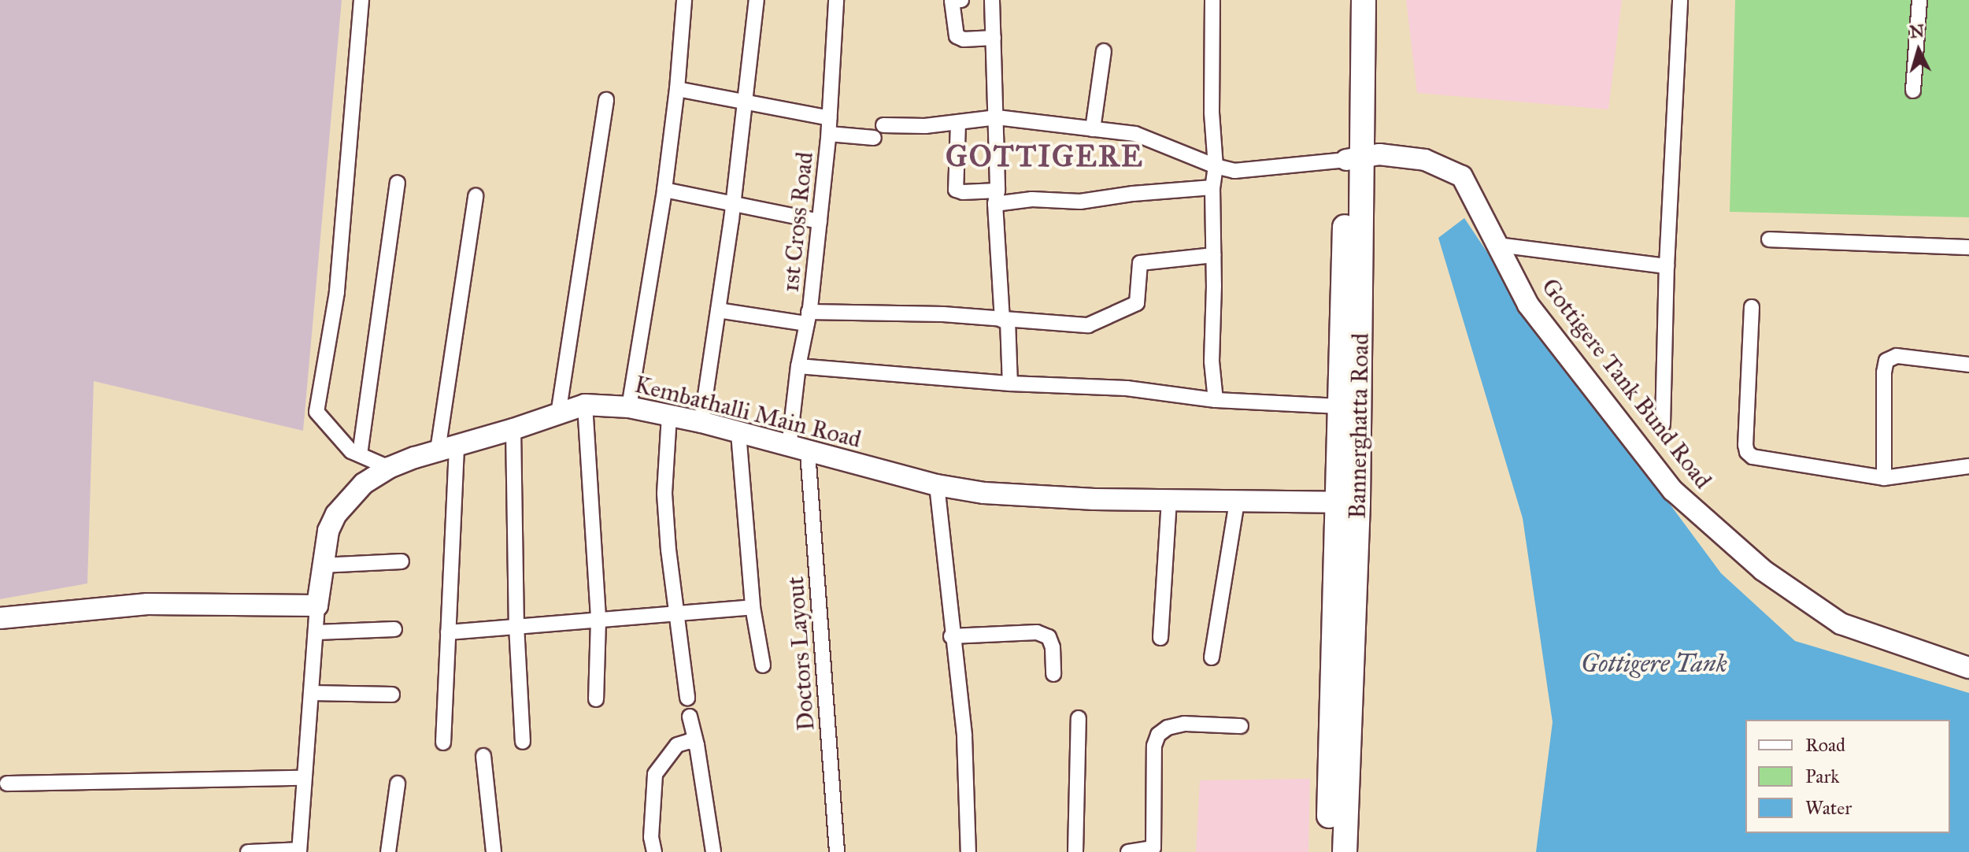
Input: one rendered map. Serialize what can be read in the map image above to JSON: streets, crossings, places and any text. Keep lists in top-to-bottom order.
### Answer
{
  "streets": {
    "main road": ["Bannerghatta Road"],
    "street": [
      "1st Cross Road",
      "Gottigere Tank Bund Road",
      "Kembathalli Main Road",
      "Doctors Layout"
    ]
  },
  "crossings": [
    ["1st Cross Road", "Kembathalli Main Road"],
    ["1st Cross Road", "Doctors Layout"],
    ["Gottigere Tank Bund Road", "Bannerghatta Road"],
    ["Kembathalli Main Road", "Bannerghatta Road"],
    ["Kembathalli Main Road", "Doctors Layout"]
  ],
  "districts": ["GOTTIGERE"],
  "water": ["Gottigere Tank"],
  "legend": ["Road", "Park", "Water"],
  "north": "top"
}
